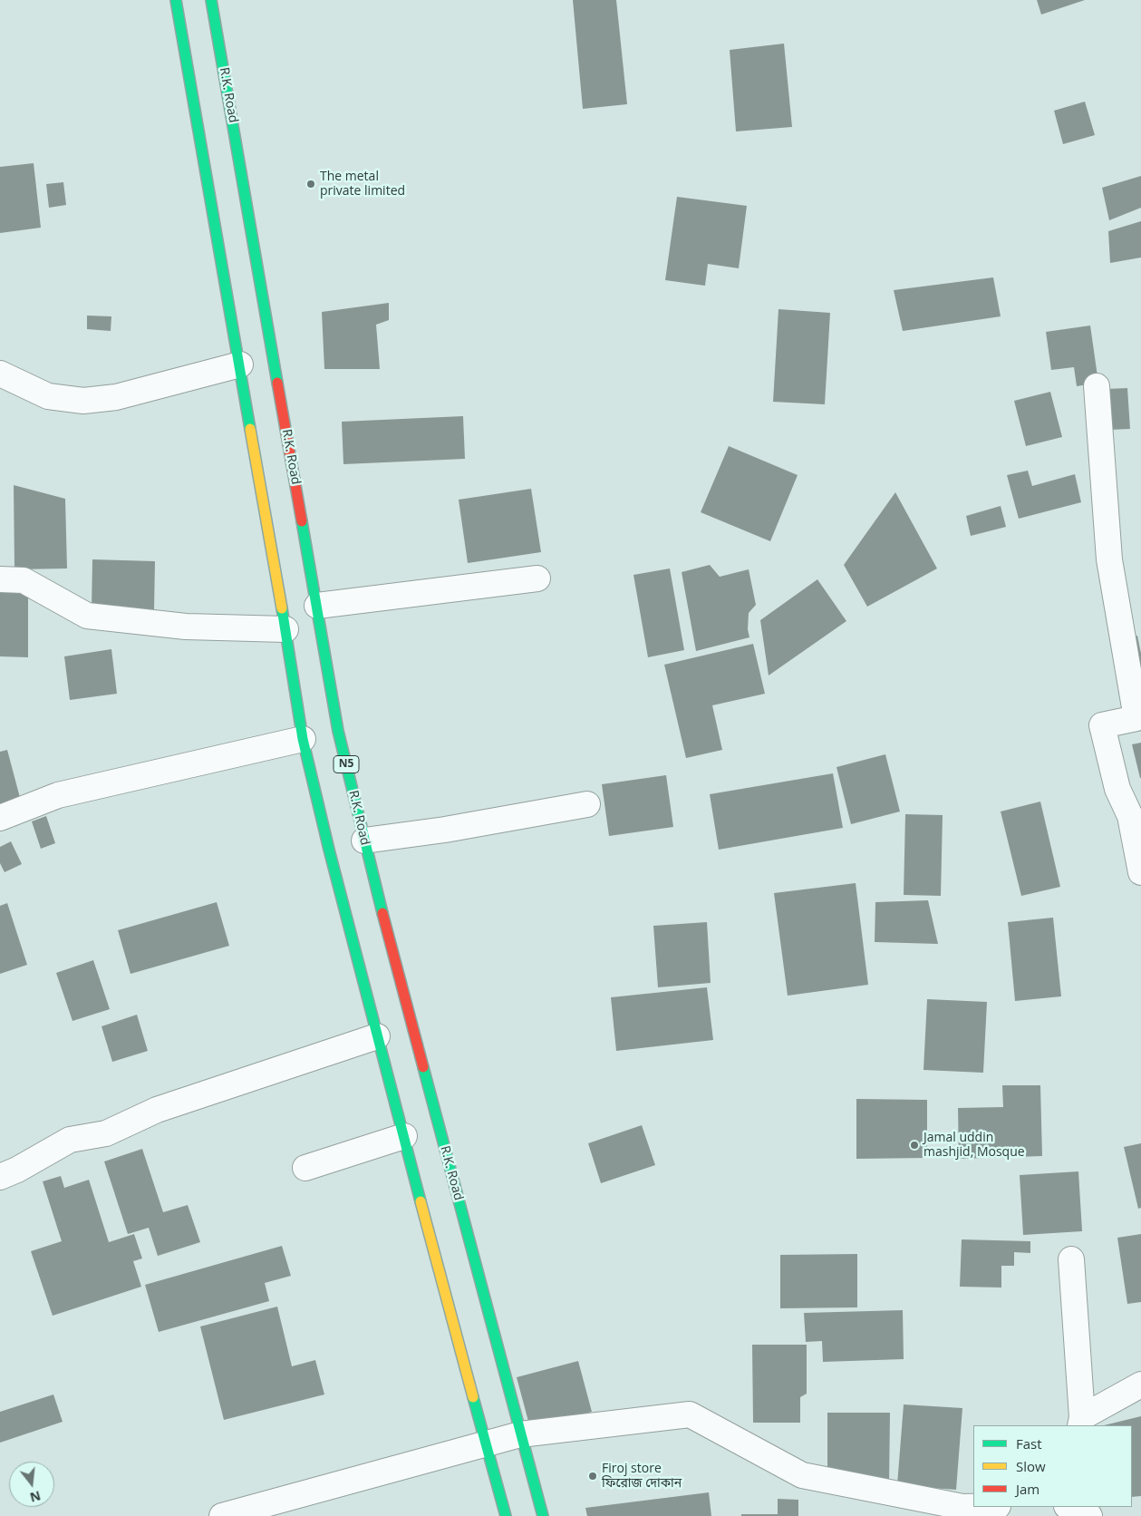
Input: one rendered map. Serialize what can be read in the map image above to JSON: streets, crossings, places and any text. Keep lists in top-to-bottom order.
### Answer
{
  "streets": {
    "highway": ["R.K. Road", "N5"]
  },
  "places": ["The metal private limited", "Jamal uddin mashjid, Mosque", "Firoj store ফিরোজ দোকান"],
  "legend": ["Fast", "Slow", "Jam"],
  "north": "bottom"
}
